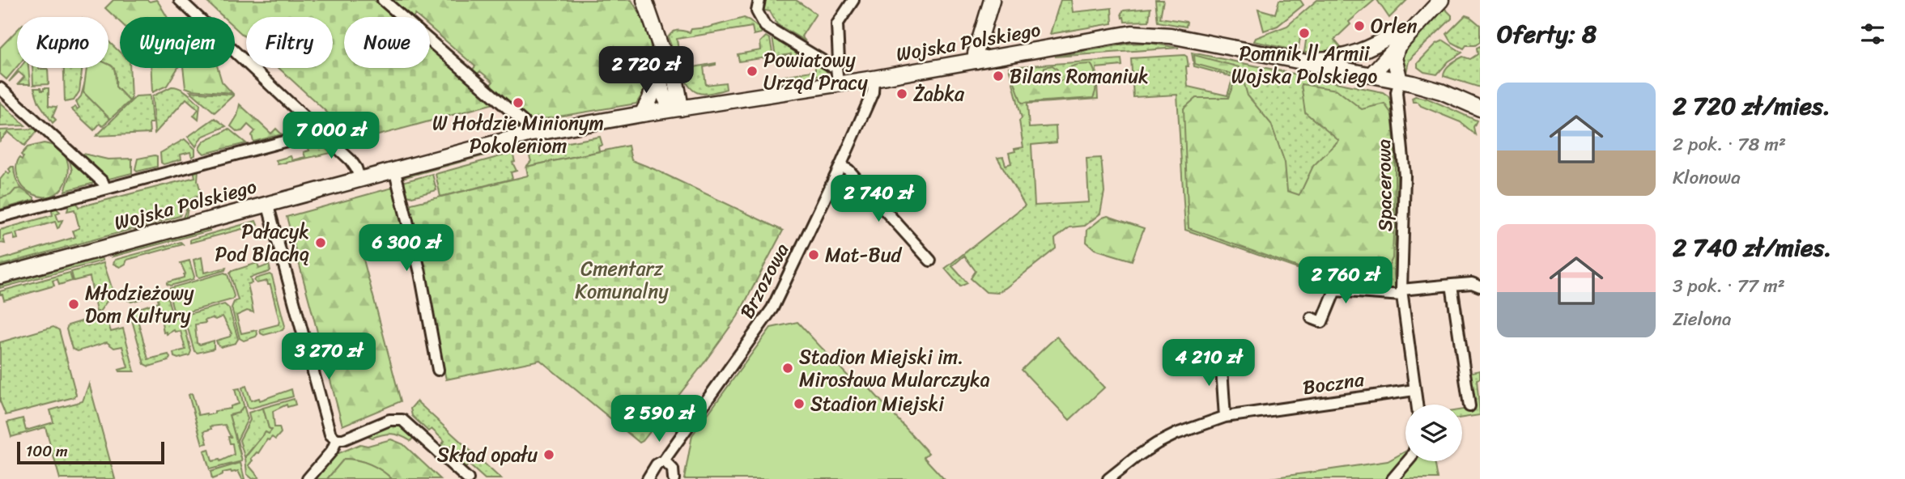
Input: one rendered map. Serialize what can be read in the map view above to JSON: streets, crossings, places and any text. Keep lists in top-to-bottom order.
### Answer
{
  "streets": {
    "main road": ["Wojska Polskiego"],
    "street": ["Spacerowa", "Brzozowa", "Boczna"]
  },
  "crossings": [
    ["Wojska Polskiego", "Spacerowa"],
    ["Wojska Polskiego", "Brzozowa"],
    ["Spacerowa", "Boczna"]
  ],
  "parks": ["Cmentarz Komunalny"],
  "places": [
    "Orlen",
    "Pomnik ll Armii Wojska Polskiego",
    "Powiatowy Urząd Pracy",
    "Bilans Romaniuk",
    "Żabka",
    "W Hołdzie Minionym Pokoleniom",
    "Pałacyk Pod Blachą",
    "Mat-Bud",
    "Młodzieżowy Dom Kultury",
    "Stadion Miejski im. Mirosława Mularczyka",
    "Stadion Miejski",
    "Skład opału"
  ],
  "scale_bar": "100 m",
  "page": {
    "heading": "Oferty: 8",
    "chip": [
      "Kupno",
      "Wynajem",
      "Filtry",
      "Nowe"
    ],
    "price": [
      "2 720 zł",
      "7 000 zł",
      "2 740 zł",
      "6 300 zł",
      "2 760 zł",
      "3 270 zł",
      "4 210 zł",
      "2 590 zł"
    ],
    "list": [
      {
        "name": "2 720 zł/mies.",
        "note": "2 pok. · 78 m² · Klonowa"
      },
      {
        "name": "2 740 zł/mies.",
        "note": "3 pok. · 77 m² · Zielona"
      }
    ],
    "scale": "100 m"
  }
}
